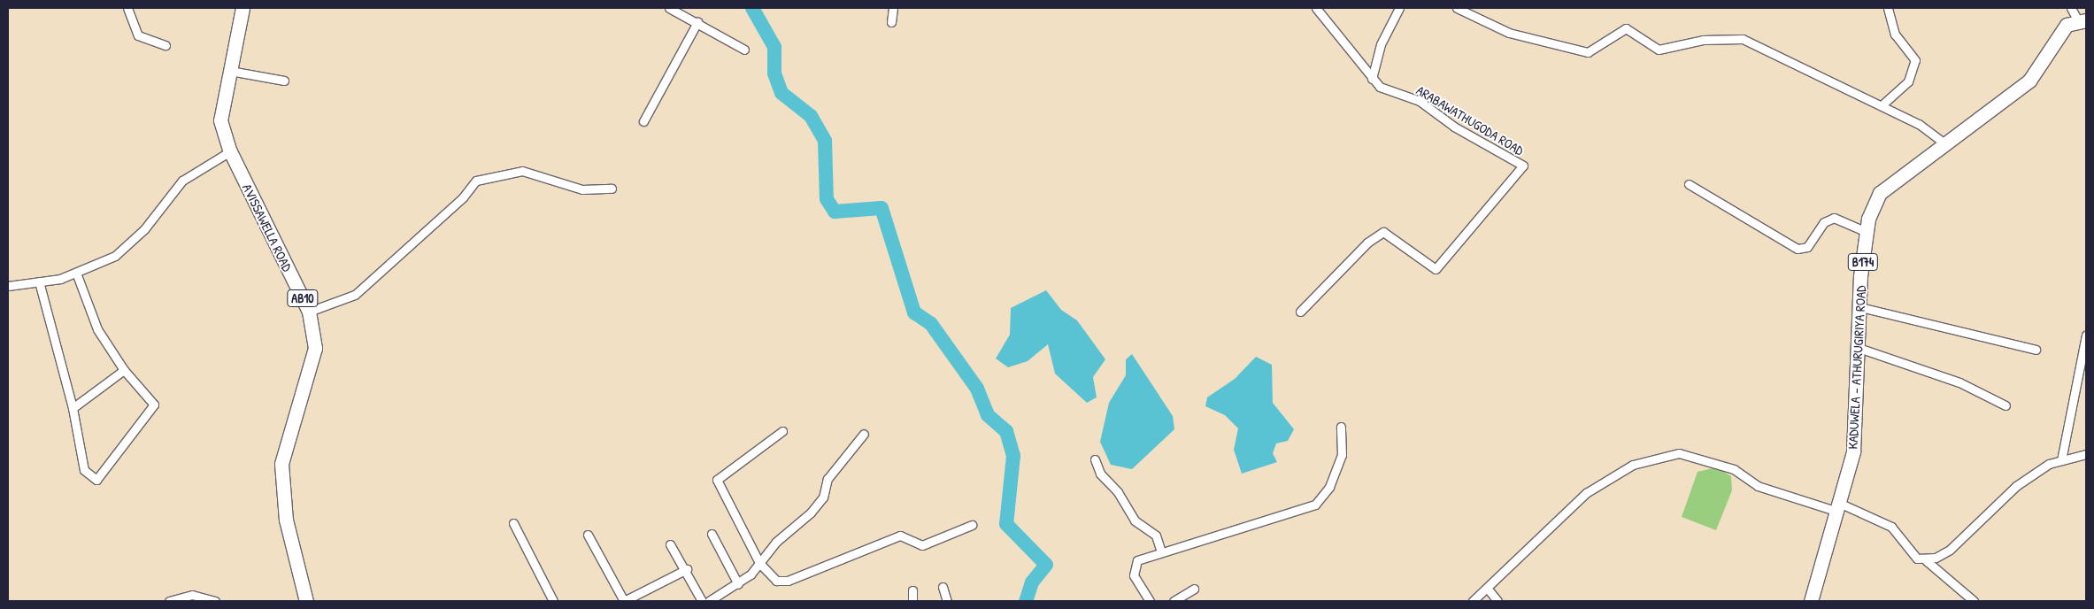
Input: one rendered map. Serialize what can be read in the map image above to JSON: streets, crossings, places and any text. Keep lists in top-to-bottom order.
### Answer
{
  "streets": {
    "main road": [
      "AVISSAWELLA ROAD",
      "B174",
      "AB10",
      "KADUWELA – ATHURUGIRIYA ROAD"
    ],
    "street": ["ARABAWATHUGODA ROAD"]
  }
}
